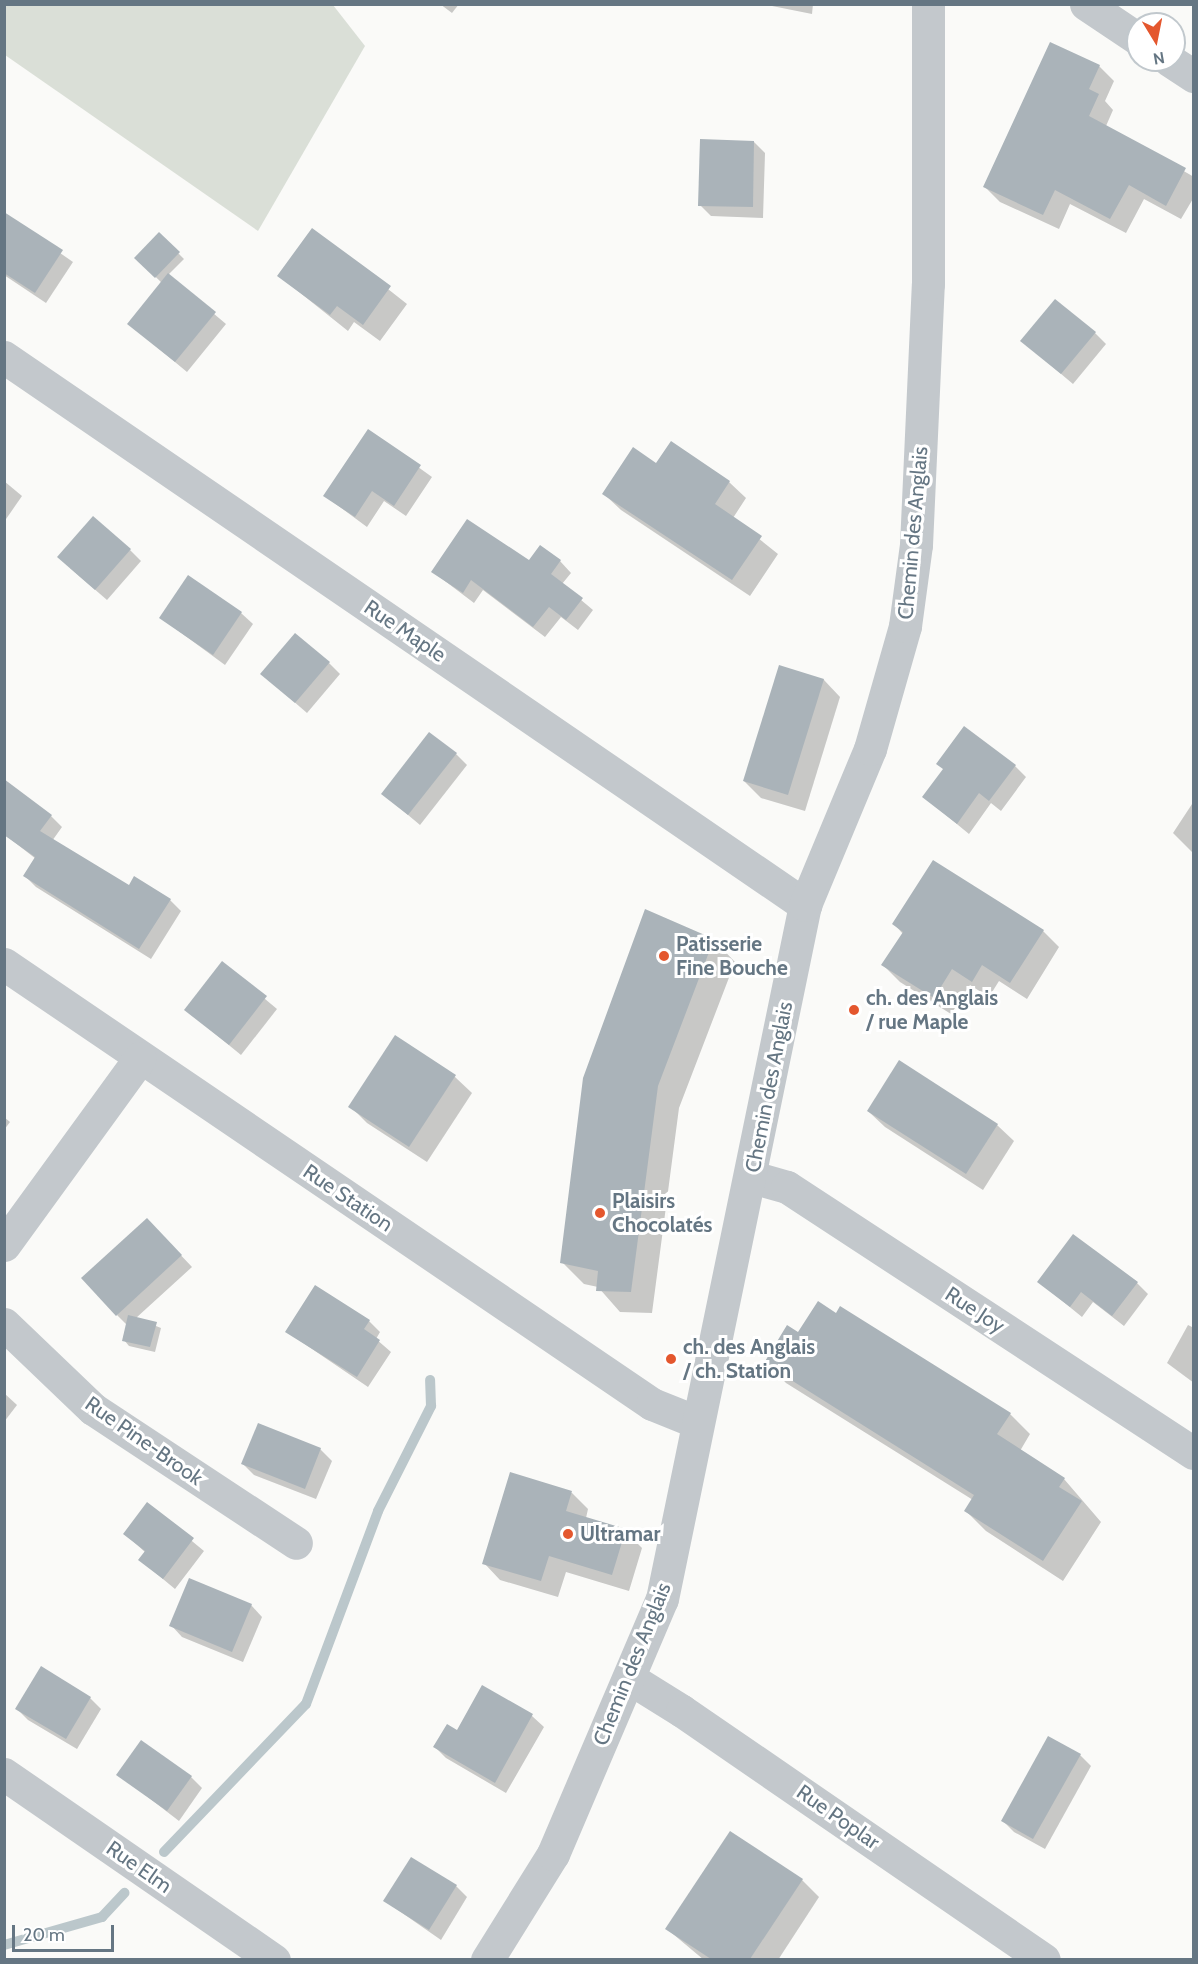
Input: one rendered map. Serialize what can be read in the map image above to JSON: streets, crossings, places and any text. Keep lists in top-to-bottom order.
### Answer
{
  "streets": {
    "street": [
      "Chemin des Anglais",
      "Rue Maple",
      "Rue Station",
      "Rue Joy",
      "Rue Pine-Brook",
      "Rue Poplar",
      "Rue Elm"
    ]
  },
  "crossings": [
    ["Chemin des Anglais", "Rue Maple"],
    ["Chemin des Anglais", "Rue Station"],
    ["Chemin des Anglais", "Rue Joy"],
    ["Chemin des Anglais", "Rue Poplar"]
  ],
  "places": [
    "Patisserie Fine Bouche",
    "ch. des Anglais / rue Maple",
    "Plaisirs Chocolatés",
    "ch. des Anglais / ch. Station",
    "Ultramar"
  ],
  "scale_bar": "20 m",
  "north": "bottom"
}
